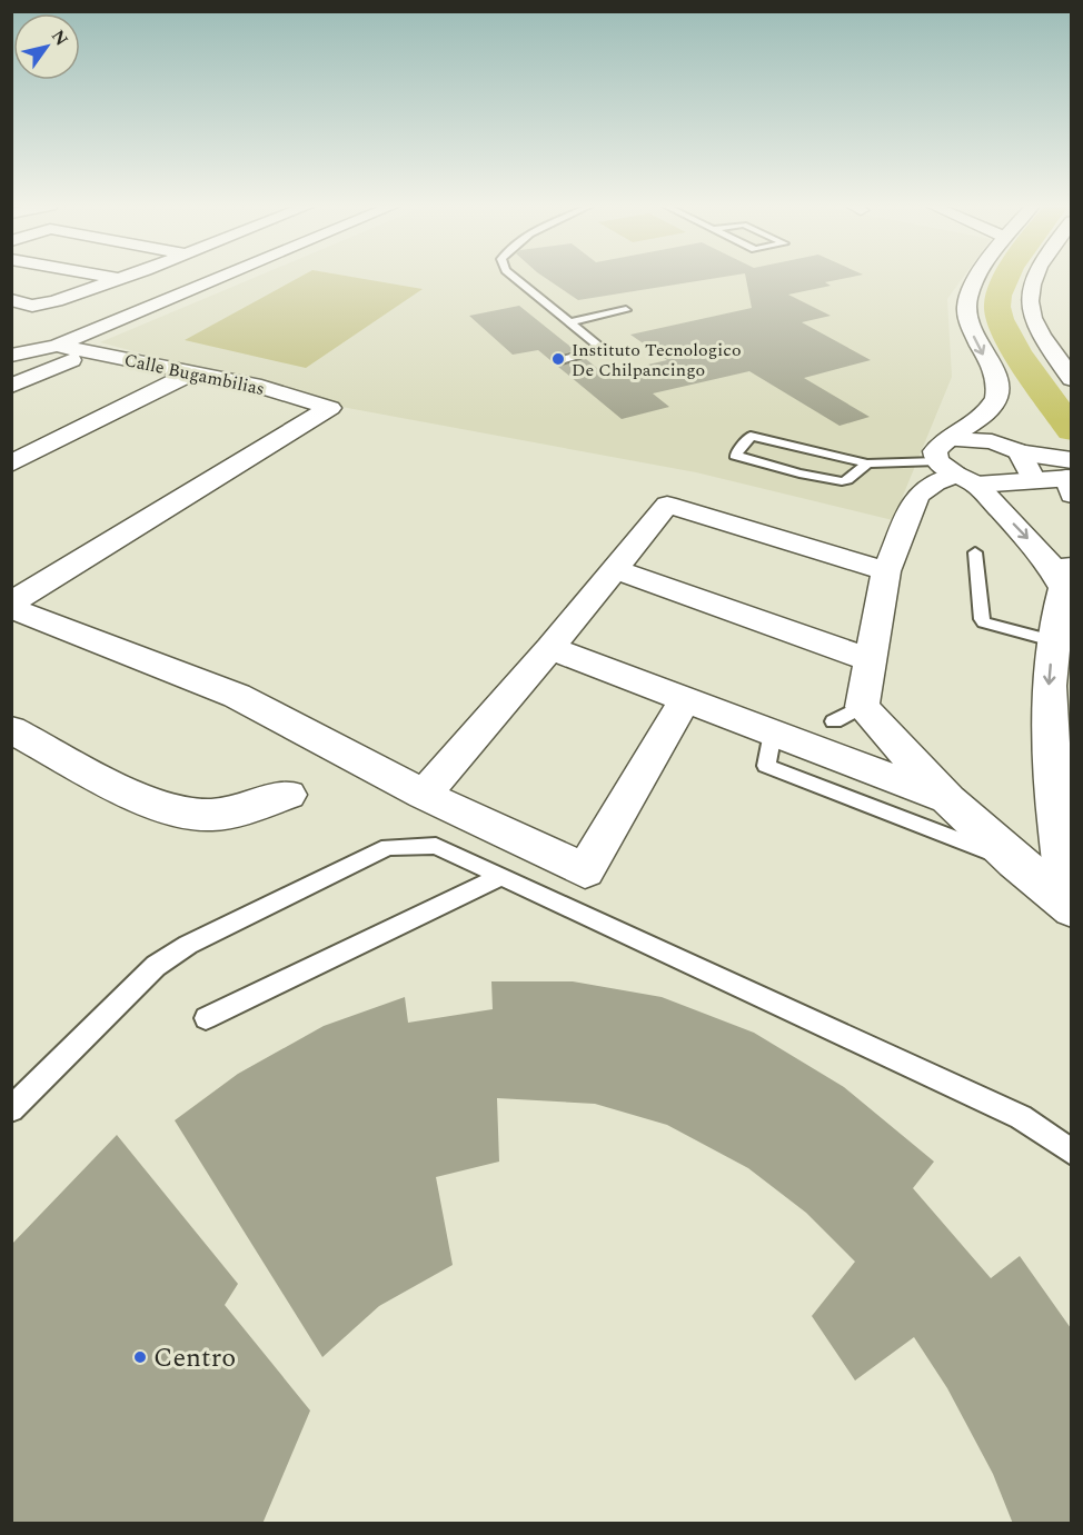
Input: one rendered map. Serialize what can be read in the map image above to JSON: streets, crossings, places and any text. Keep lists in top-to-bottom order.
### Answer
{
  "streets": {
    "street": ["Calle Bugambilias"]
  },
  "places": ["Instituto Tecnologico De Chilpancingo", "Centro"],
  "north": "top right"
}
